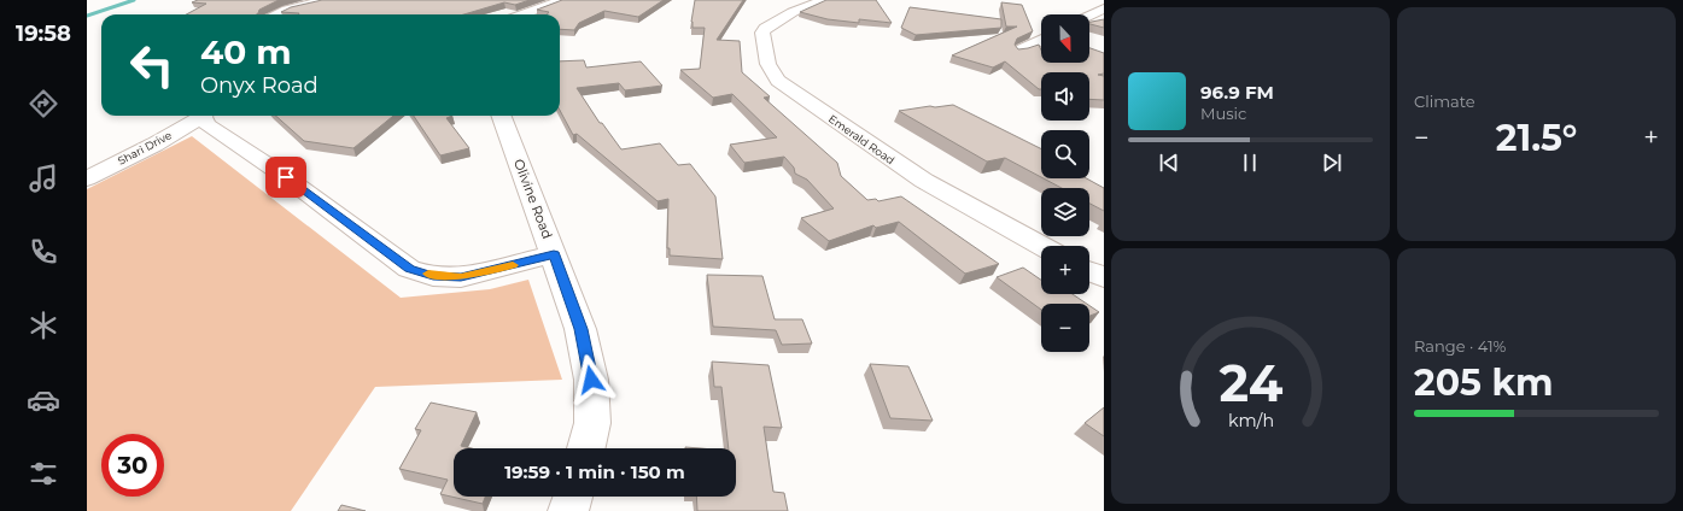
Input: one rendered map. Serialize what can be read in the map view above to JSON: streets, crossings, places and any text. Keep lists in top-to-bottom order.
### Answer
{
  "streets": {
    "street": ["Emerald Road", "Shari Drive", "Olivine Road"]
  },
  "north": "bottom",
  "page": {
    "tabs": "19:58",
    "tile": [
      "Climate",
      ["Range · 41%", "205 km"]
    ],
    "map_buttons": ["+", "−"],
    "turn": ["40 m", "Onyx Road"],
    "song": ["96.9 FM", "Music"],
    "heat": ["−", "21.5°", "+"],
    "limit": "30",
    "trip": "19:59 · 1 min · 150 m",
    "gauge": ["24", "km/h"]
  }
}
